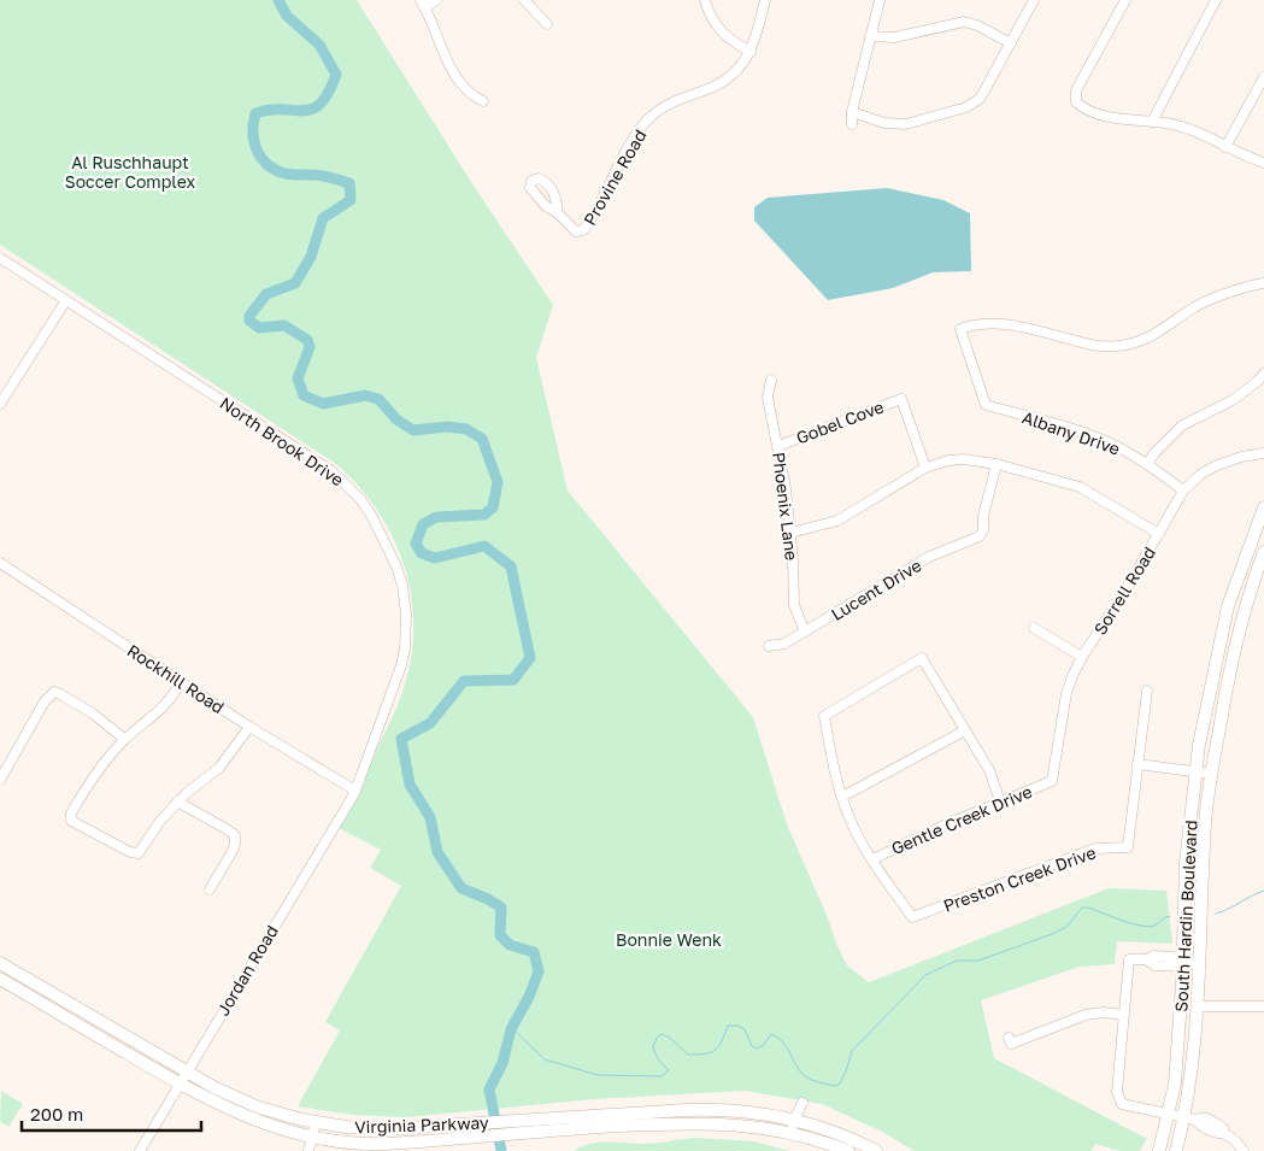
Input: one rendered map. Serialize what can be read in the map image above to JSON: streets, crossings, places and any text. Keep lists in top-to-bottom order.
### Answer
{
  "streets": {
    "main road": ["South Hardin Boulevard", "Virginia Parkway"],
    "street": [
      "Provine Road",
      "Gobel Cove",
      "Albany Drive",
      "North Brook Drive",
      "Phoenix Lane",
      "Lucent Drive",
      "Sorrell Road",
      "Rockhill Road",
      "Gentle Creek Drive",
      "Preston Creek Drive",
      "Jordan Road"
    ]
  },
  "crossings": [
    ["Gobel Cove", "Phoenix Lane"],
    ["Albany Drive", "Sorrell Road"],
    ["North Brook Drive", "Rockhill Road"],
    ["North Brook Drive", "Jordan Road"],
    ["Phoenix Lane", "Lucent Drive"],
    ["Sorrell Road", "Gentle Creek Drive"],
    ["Rockhill Road", "Jordan Road"],
    ["Gentle Creek Drive", "Preston Creek Drive"],
    ["Jordan Road", "Virginia Parkway"]
  ],
  "parks": ["Al Ruschhaupt Soccer Complex", "Bonnie Wenk"],
  "scale_bar": "200 m"
}
